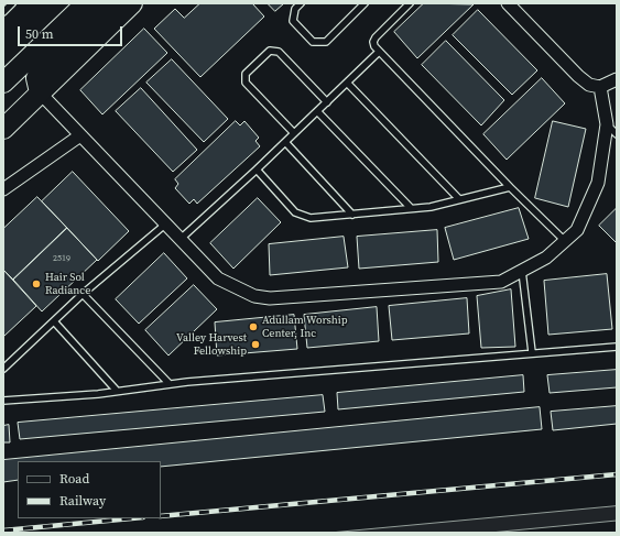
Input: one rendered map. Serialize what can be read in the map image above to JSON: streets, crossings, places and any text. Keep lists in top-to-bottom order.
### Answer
{
  "places": ["Hair Sol Radiance", "Adullam Worship Center, Inc", "Valley Harvest Fellowship"],
  "house_numbers": ["2519"],
  "legend": ["Road", "Railway"],
  "scale_bar": "50 m"
}
